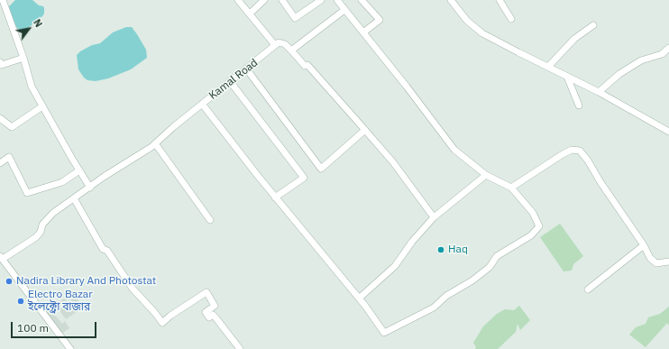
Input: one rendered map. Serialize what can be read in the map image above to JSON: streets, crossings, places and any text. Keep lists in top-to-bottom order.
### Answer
{
  "streets": {
    "street": ["Kamal Road"]
  },
  "places": ["Haq", "Nadira Library And Photostat", "Electro Bazar ইলেক্ট্রো বাজার"],
  "scale_bar": "100 m",
  "north": "top right"
}
